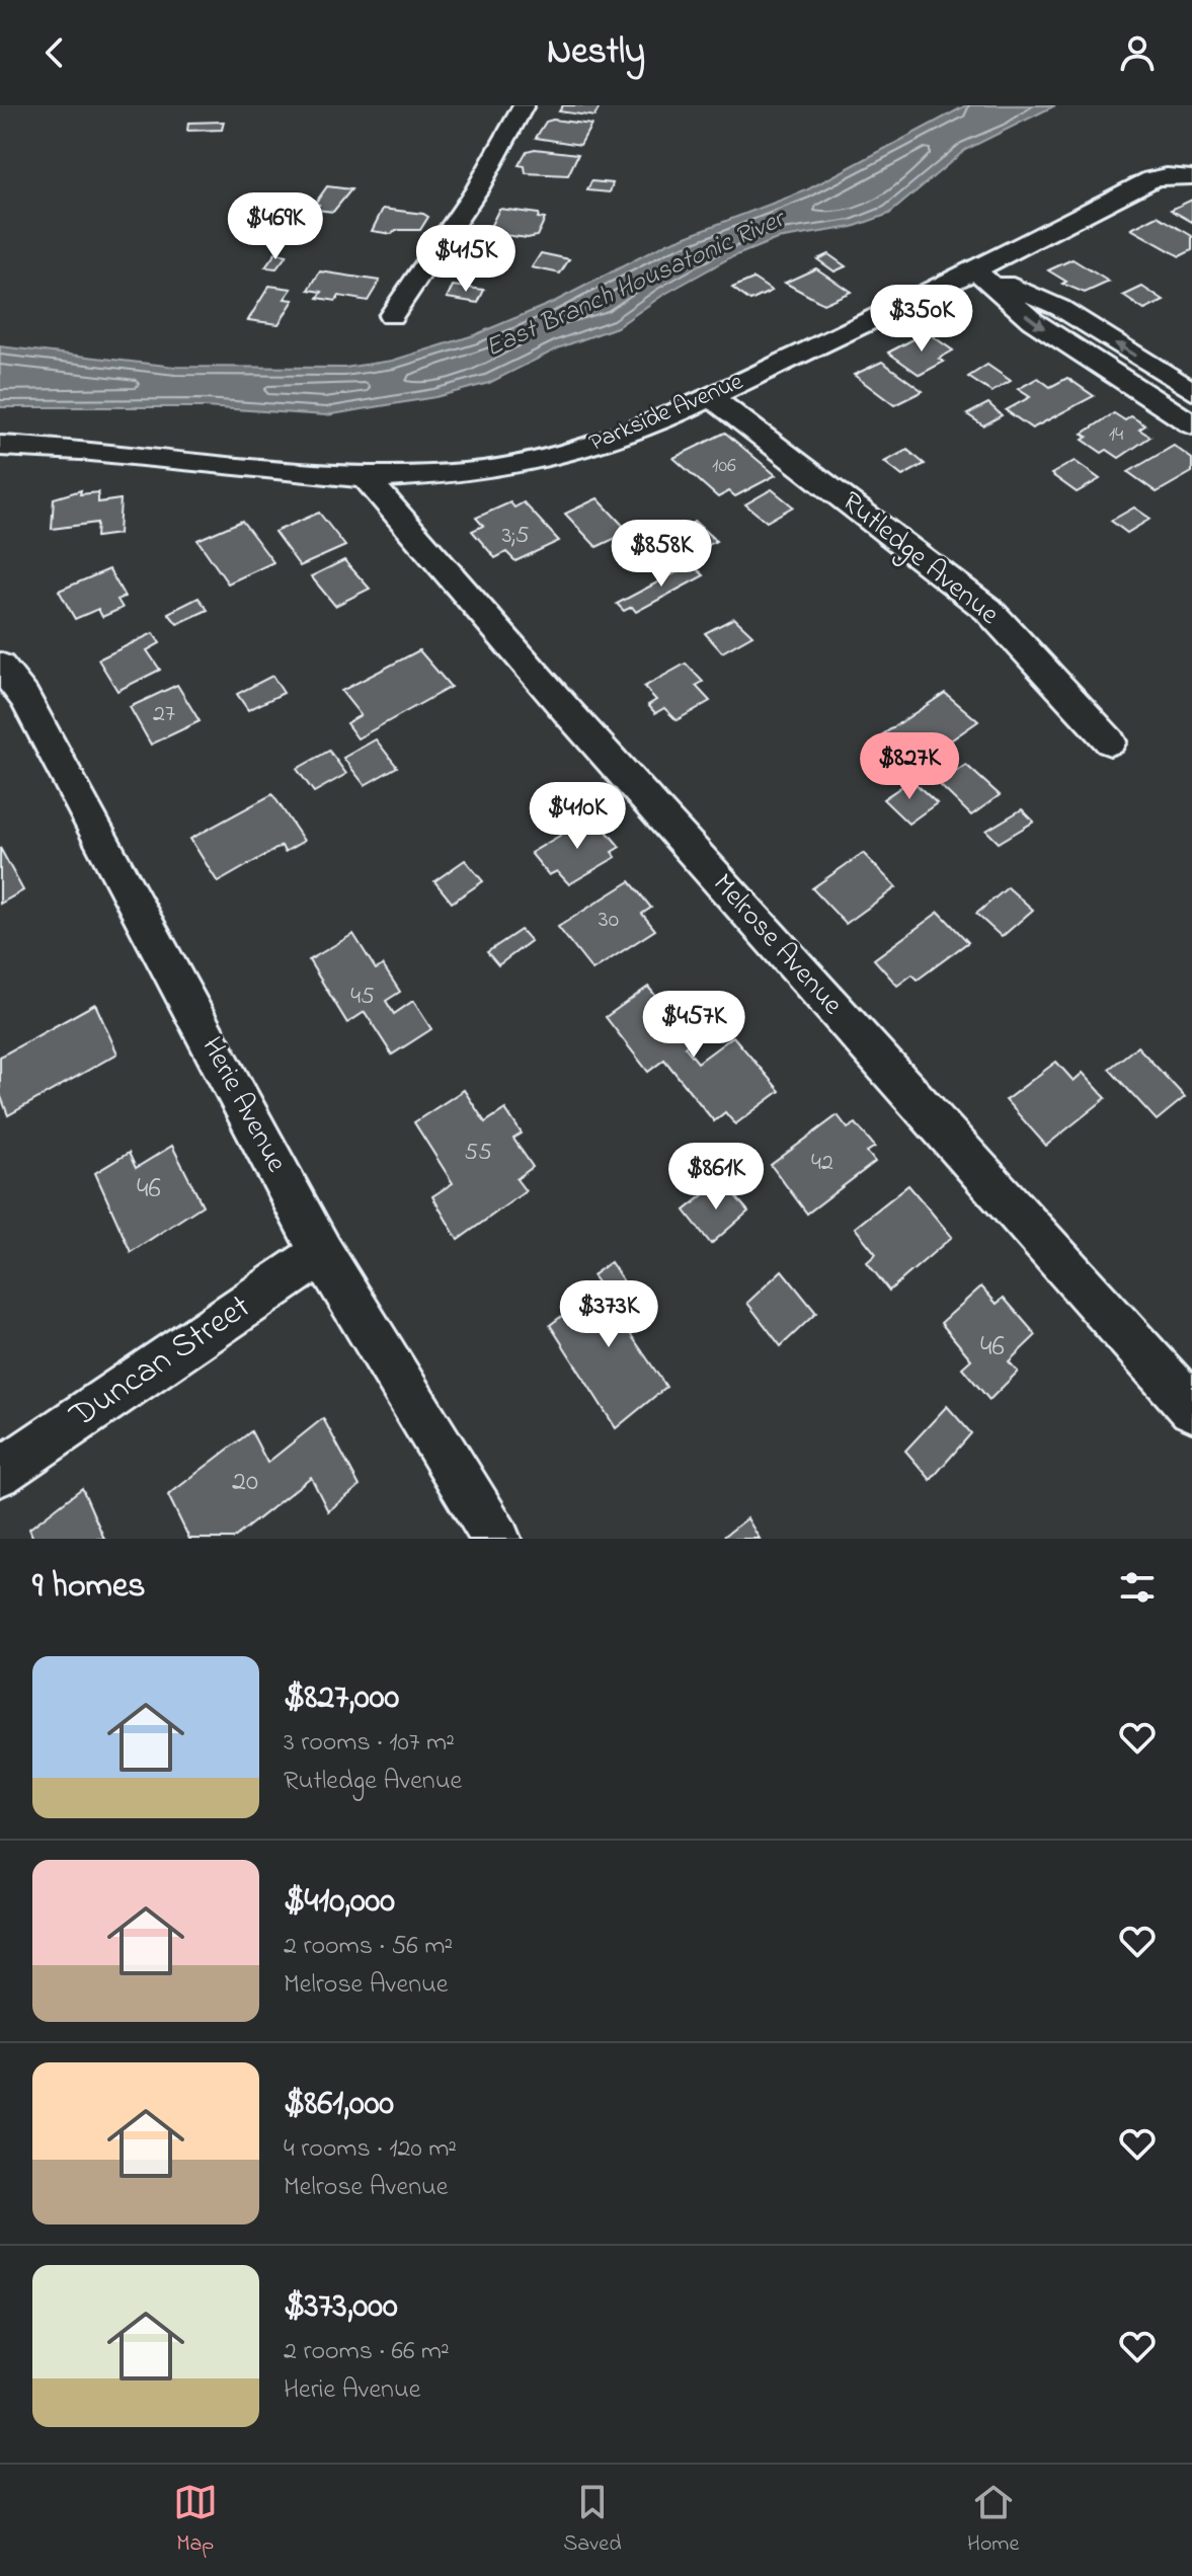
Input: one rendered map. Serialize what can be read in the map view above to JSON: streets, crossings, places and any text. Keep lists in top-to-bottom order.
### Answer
{
  "streets": {
    "street": [
      "Parkside Avenue",
      "Rutledge Avenue",
      "Melrose Avenue",
      "Herie Avenue",
      "Duncan Street"
    ]
  },
  "crossings": [
    ["Parkside Avenue", "Rutledge Avenue"],
    ["Parkside Avenue", "Melrose Avenue"],
    ["Herie Avenue", "Duncan Street"]
  ],
  "water": ["East Branch Housatonic River"],
  "house_numbers": [
    "14",
    "106",
    "3;5",
    "27",
    "30",
    "45",
    "55",
    "42",
    "46",
    "46",
    "20"
  ],
  "page": {
    "header": "Nestly",
    "price": [
      "$469K",
      "$415K",
      "$350K",
      "$858K",
      "$827K",
      "$410K",
      "$457K",
      "$861K",
      "$373K"
    ],
    "heading": "9 homes",
    "list": [
      {
        "name": "$827,000",
        "note": "3 rooms · 107 m² · Rutledge Avenue"
      },
      {
        "name": "$410,000",
        "note": "2 rooms · 56 m² · Melrose Avenue"
      },
      {
        "name": "$861,000",
        "note": "4 rooms · 120 m² · Melrose Avenue"
      },
      {
        "name": "$373,000",
        "note": "2 rooms · 66 m² · Herie Avenue"
      }
    ],
    "tabs": ["Map", "Saved", "Home"]
  }
}
